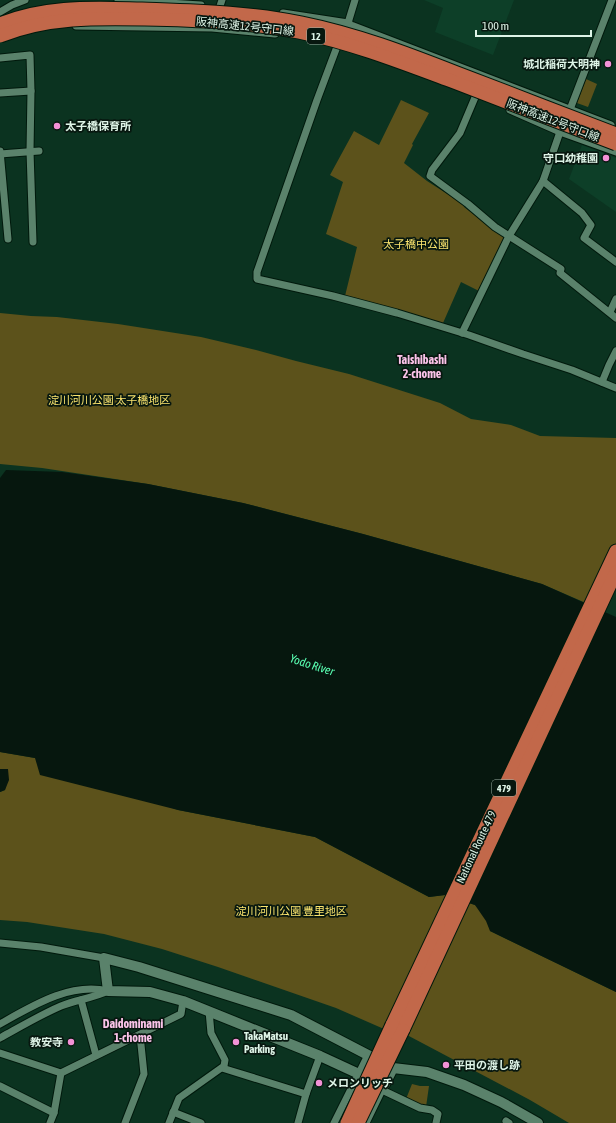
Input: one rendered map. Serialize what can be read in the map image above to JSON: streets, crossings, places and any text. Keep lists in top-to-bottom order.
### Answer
{
  "streets": {
    "highway": [
      "阪神高速12号守口線",
      "12",
      "479",
      "National Route 479"
    ]
  },
  "districts": ["Taishibashi 2-chome", "Daidominami 1-chome"],
  "water": ["Yodo River"],
  "parks": ["太子橋中公園", "淀川河川公園 太子橋地区", "淀川河川公園 豊里地区"],
  "places": [
    "城北稲荷大明神",
    "太子橋保育所",
    "守口幼稚園",
    "教安寺",
    "TakaMatsu Parking",
    "平田の渡し跡",
    "メロンリッチ"
  ],
  "scale_bar": "100 m"
}
